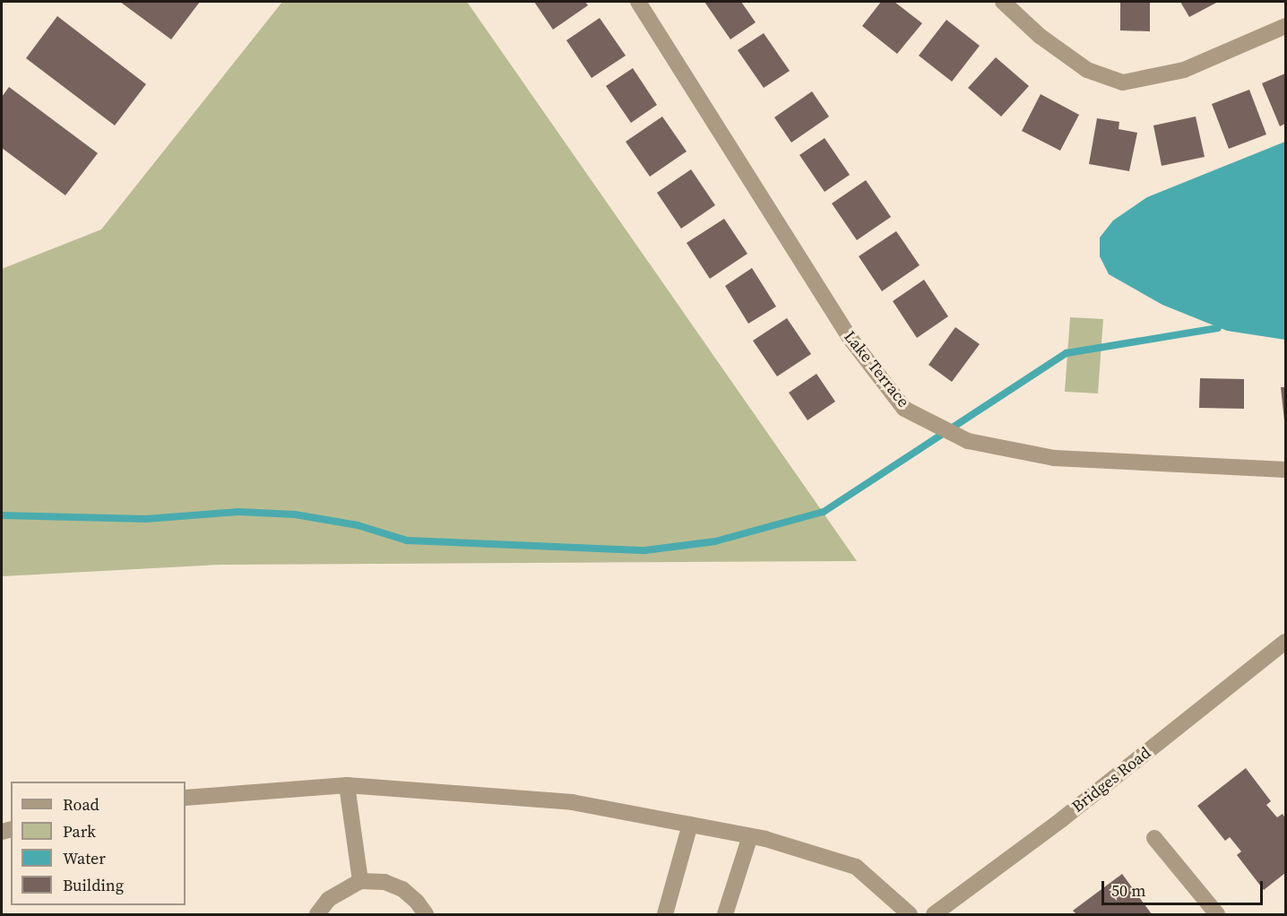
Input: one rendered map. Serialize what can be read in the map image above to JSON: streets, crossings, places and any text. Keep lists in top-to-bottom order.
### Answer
{
  "streets": {
    "street": ["Lake Terrace", "Bridges Road"]
  },
  "legend": [
    "Road",
    "Park",
    "Water",
    "Building"
  ],
  "scale_bar": "50 m"
}
